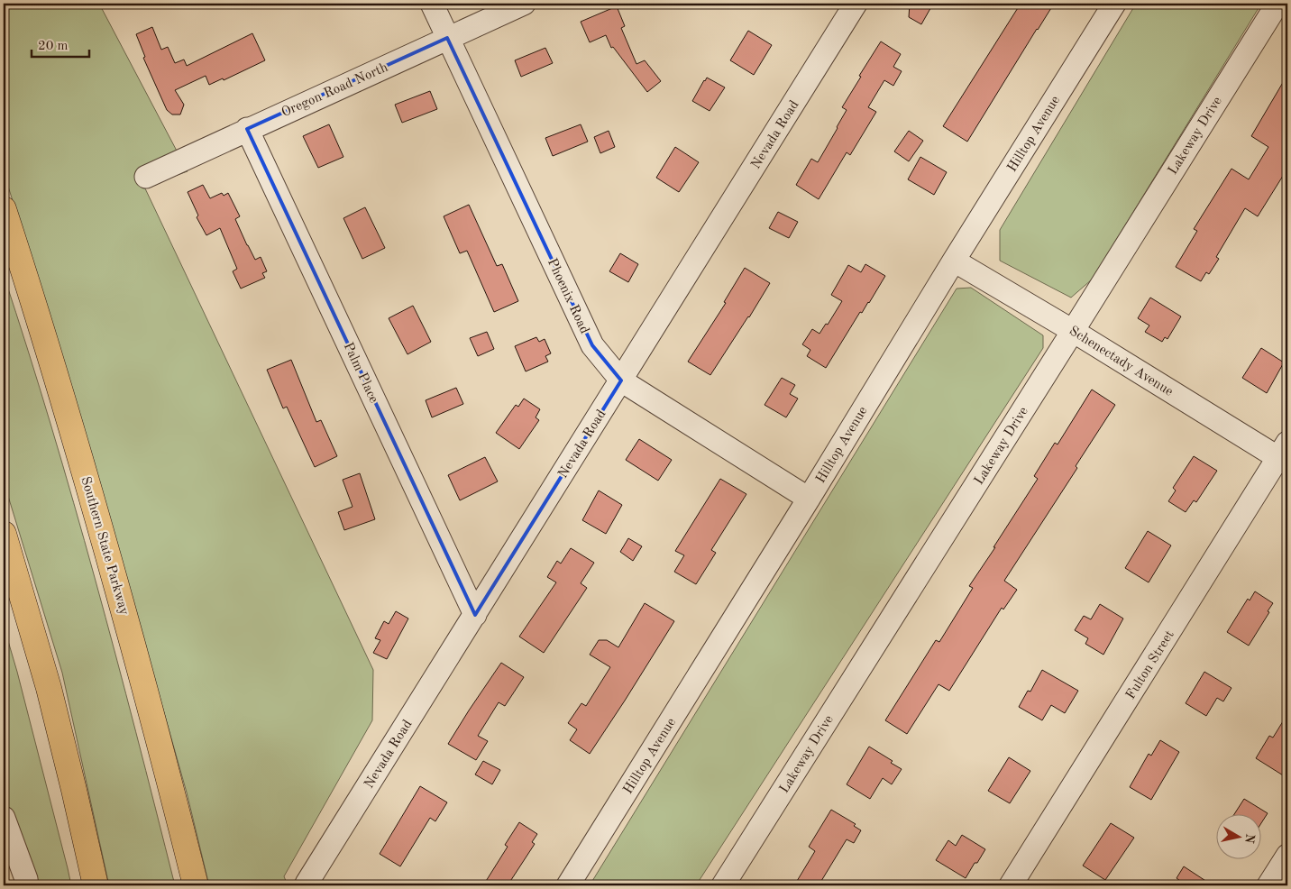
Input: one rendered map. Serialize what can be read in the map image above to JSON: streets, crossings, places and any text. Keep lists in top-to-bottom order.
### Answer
{
  "streets": {
    "highway": ["Southern State Parkway"],
    "street": [
      "Oregon Road North",
      "Hilltop Avenue",
      "Nevada Road",
      "Lakeway Drive",
      "Phoenix Road",
      "Schenectady Avenue",
      "Palm Place",
      "Fulton Street"
    ]
  },
  "crossings": [
    ["Oregon Road North", "Phoenix Road"],
    ["Oregon Road North", "Palm Place"],
    ["Hilltop Avenue", "Phoenix Road"],
    ["Hilltop Avenue", "Schenectady Avenue"],
    ["Nevada Road", "Phoenix Road"],
    ["Nevada Road", "Palm Place"],
    ["Lakeway Drive", "Schenectady Avenue"],
    ["Schenectady Avenue", "Fulton Street"]
  ],
  "scale_bar": "20 m",
  "north": "right"
}
